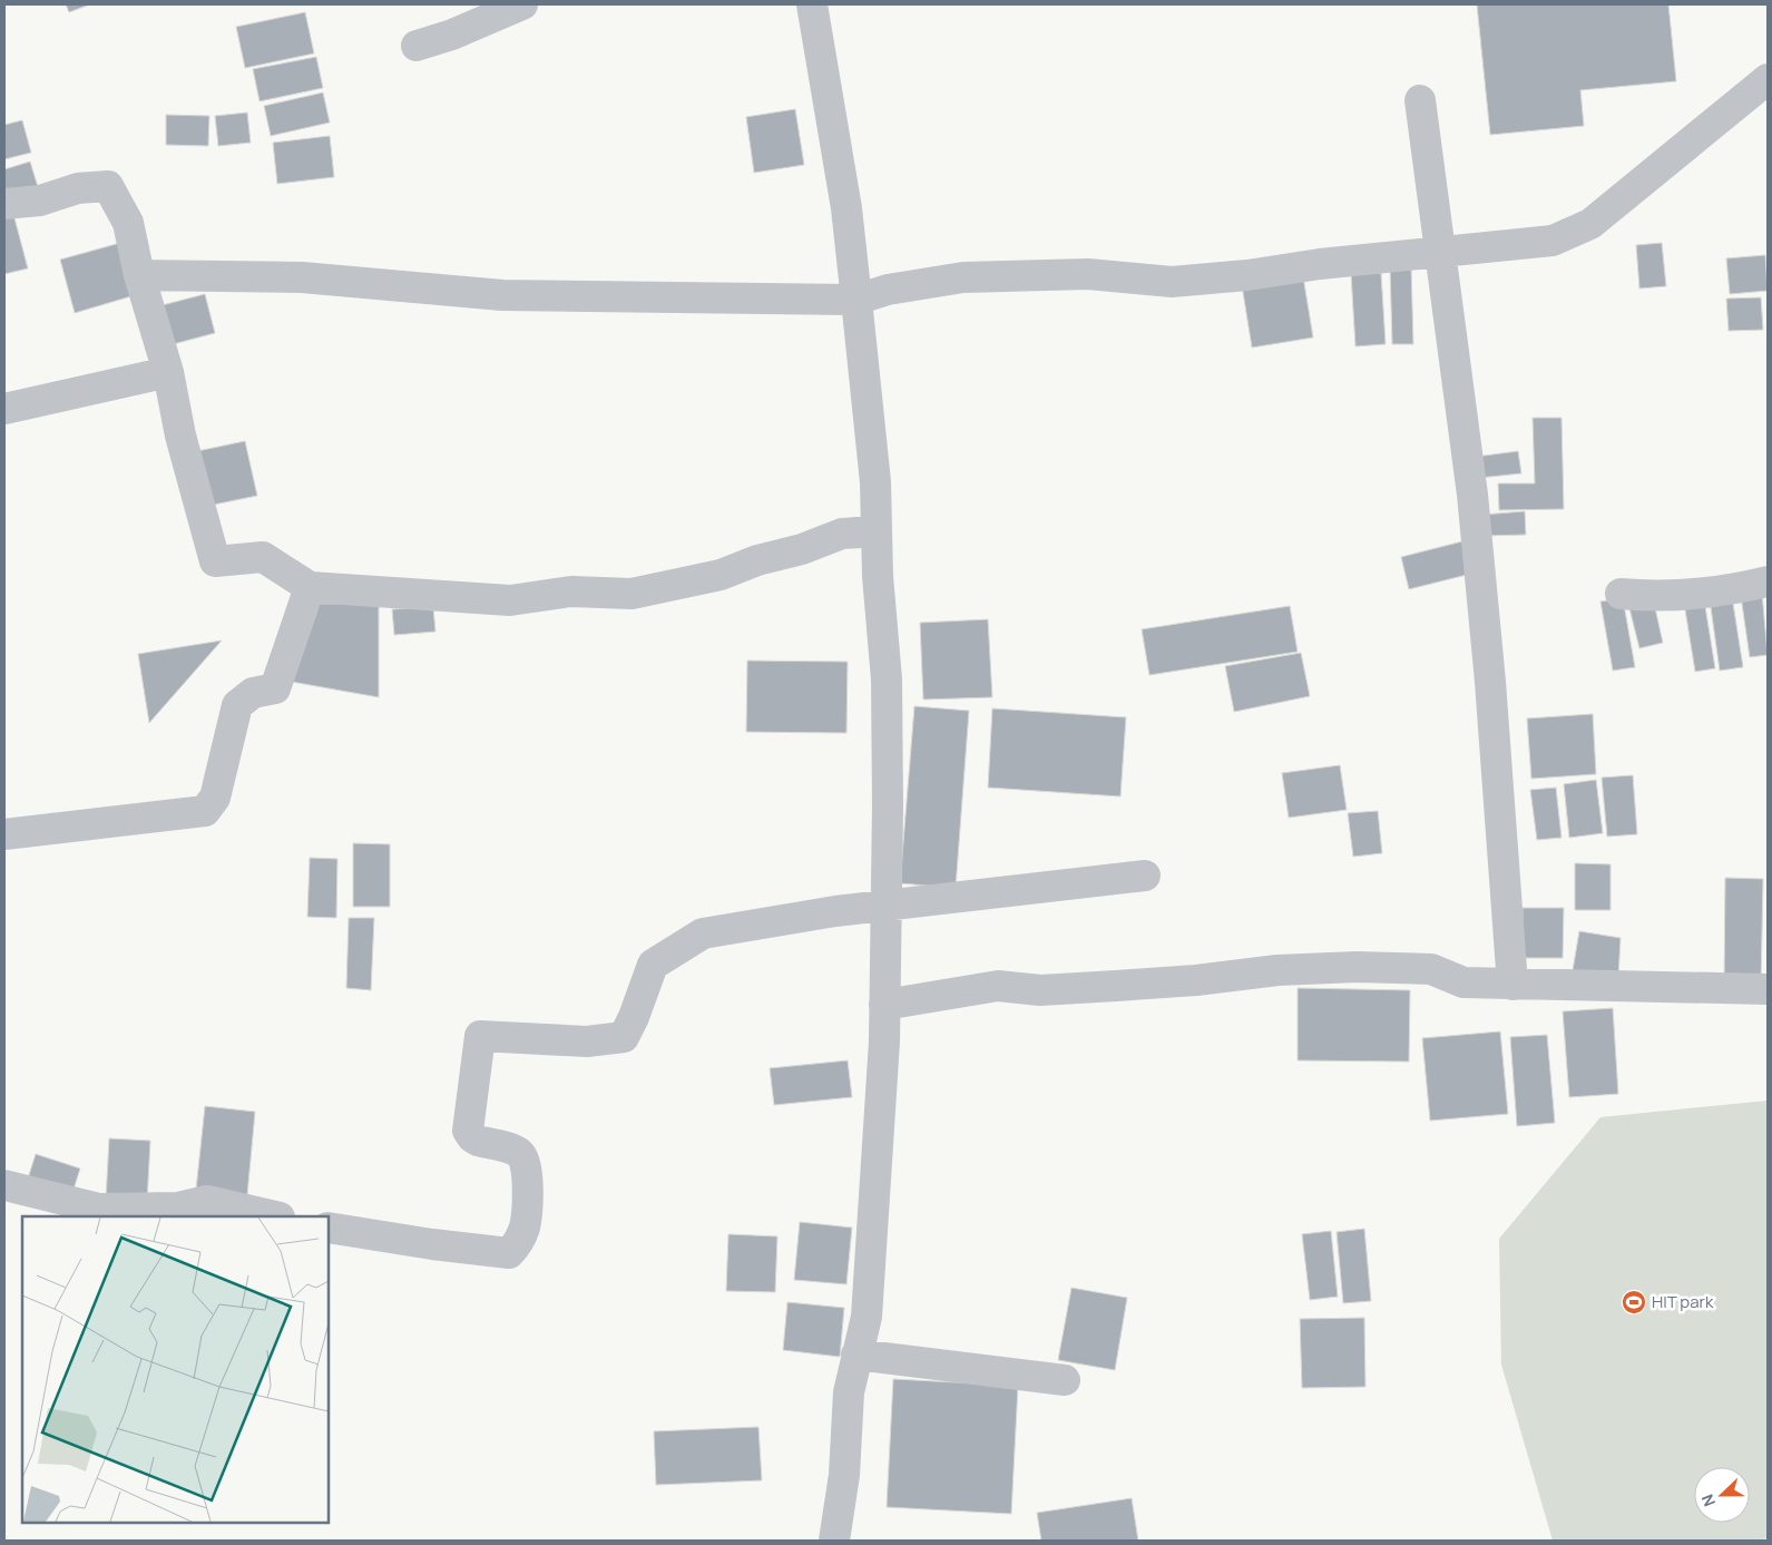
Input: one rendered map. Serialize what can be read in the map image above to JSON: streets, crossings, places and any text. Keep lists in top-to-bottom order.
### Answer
{
  "places": {
    "sports": ["HIT park"]
  },
  "north": "left"
}
